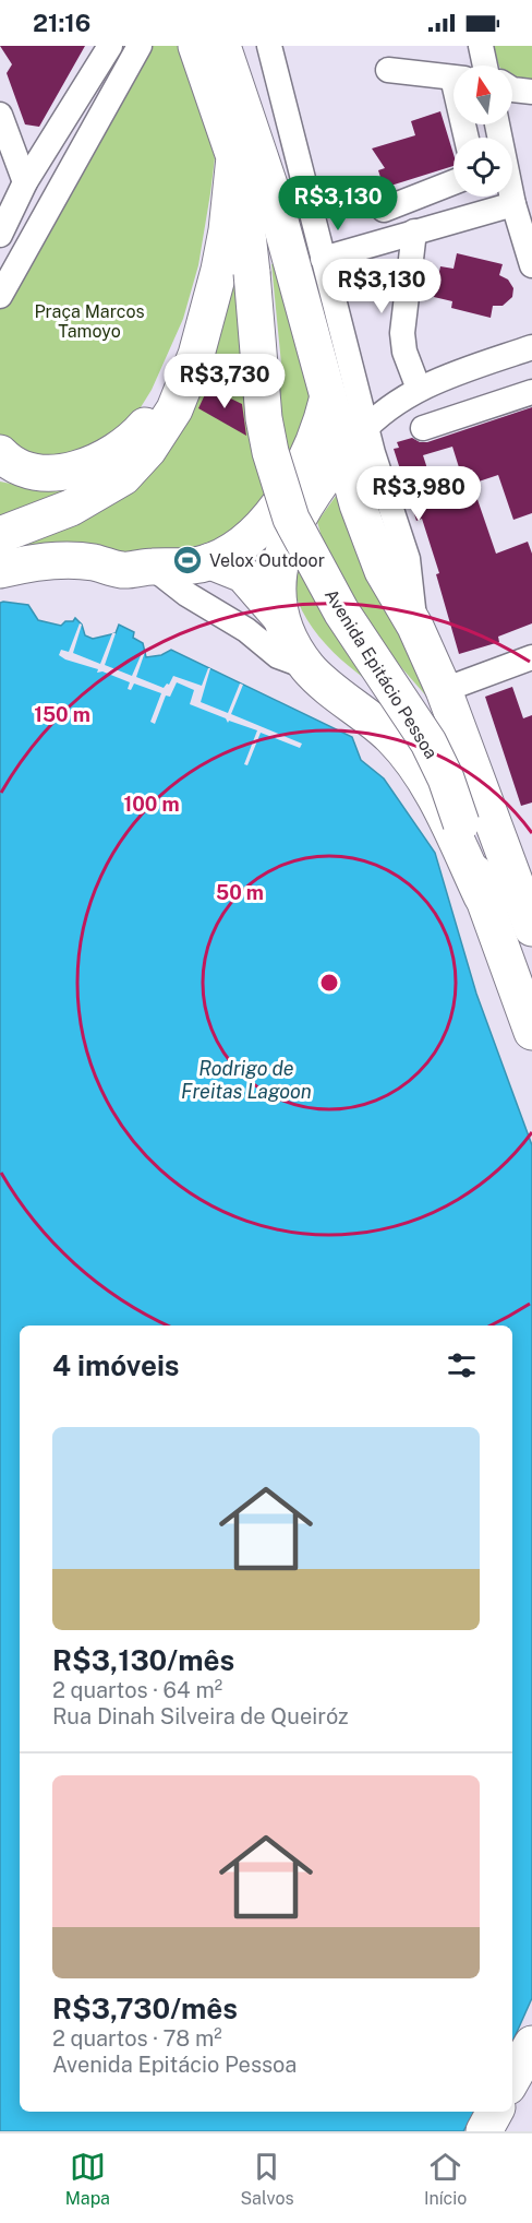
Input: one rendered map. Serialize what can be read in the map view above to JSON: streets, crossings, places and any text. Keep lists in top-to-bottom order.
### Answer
{
  "streets": {
    "highway": ["Avenida Epitácio Pessoa"]
  },
  "water": ["Rodrigo de Freitas Lagoon"],
  "parks": ["Praça Marcos Tamoyo"],
  "places": {
    "sports": ["Velox Outdoor"]
  },
  "north": "top",
  "page": {
    "status": "21:16",
    "price": [
      "R$3,130",
      "R$3,130",
      "R$3,730",
      "R$3,980"
    ],
    "heading": "4 imóveis",
    "list": [
      {
        "name": "R$3,130/mês",
        "note": "2 quartos · 64 m² · Rua Dinah Silveira de Queiróz"
      },
      {
        "name": "R$3,730/mês",
        "note": "2 quartos · 78 m² · Avenida Epitácio Pessoa"
      }
    ],
    "tabs": ["Mapa", "Salvos", "Início"]
  },
  "rings": ["150 m", "100 m", "50 m"]
}
